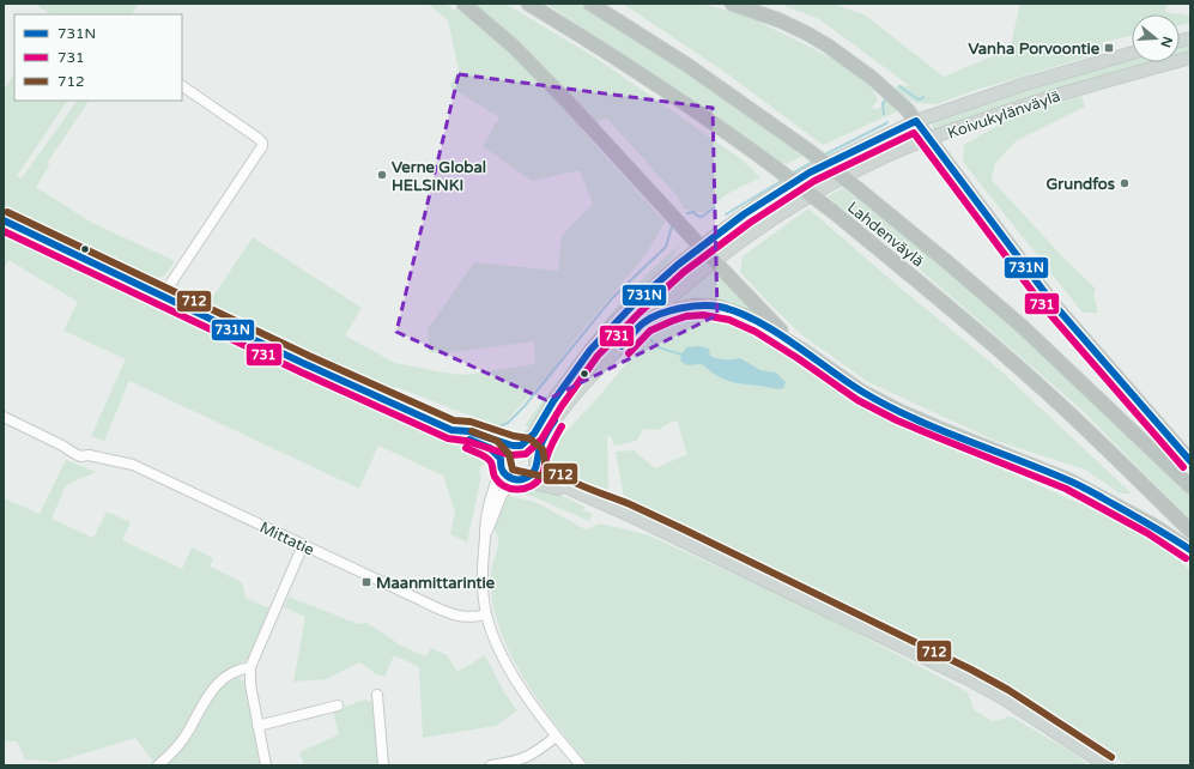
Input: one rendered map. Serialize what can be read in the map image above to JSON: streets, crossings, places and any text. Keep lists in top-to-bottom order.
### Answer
{
  "streets": {
    "highway": ["Lahdenväylä"],
    "main road": ["Koivukylänväylä"],
    "street": ["Mittatie"]
  },
  "places": {
    "transit": ["Vanha Porvoontie", "Maanmittarintie"],
    "other": ["Verne Global HELSINKI", "Grundfos"]
  },
  "lines": ["transit line 731N", "transit line 731", "transit line 712"],
  "legend": ["731N", "731", "712"],
  "north": "right"
}
